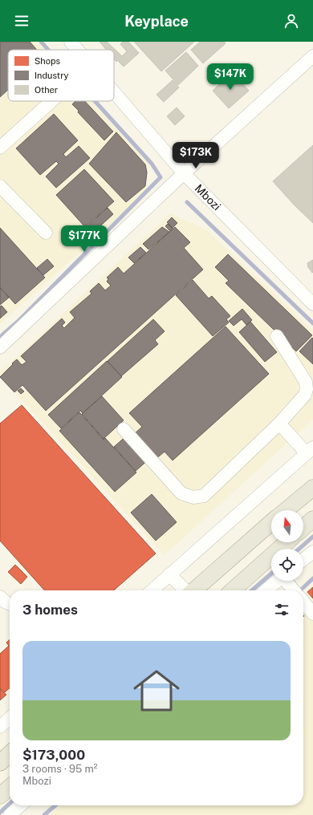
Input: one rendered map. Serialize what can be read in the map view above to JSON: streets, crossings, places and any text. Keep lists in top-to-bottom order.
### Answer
{
  "streets": {
    "street": ["Mbozi"]
  },
  "legend": ["Shops", "Industry", "Other"],
  "north": "top",
  "page": {
    "header": "Keyplace",
    "price": ["$147K", "$173K", "$177K"],
    "heading": "3 homes",
    "list": [
      {
        "name": "$173,000",
        "note": "3 rooms · 95 m² · Mbozi"
      }
    ]
  }
}
